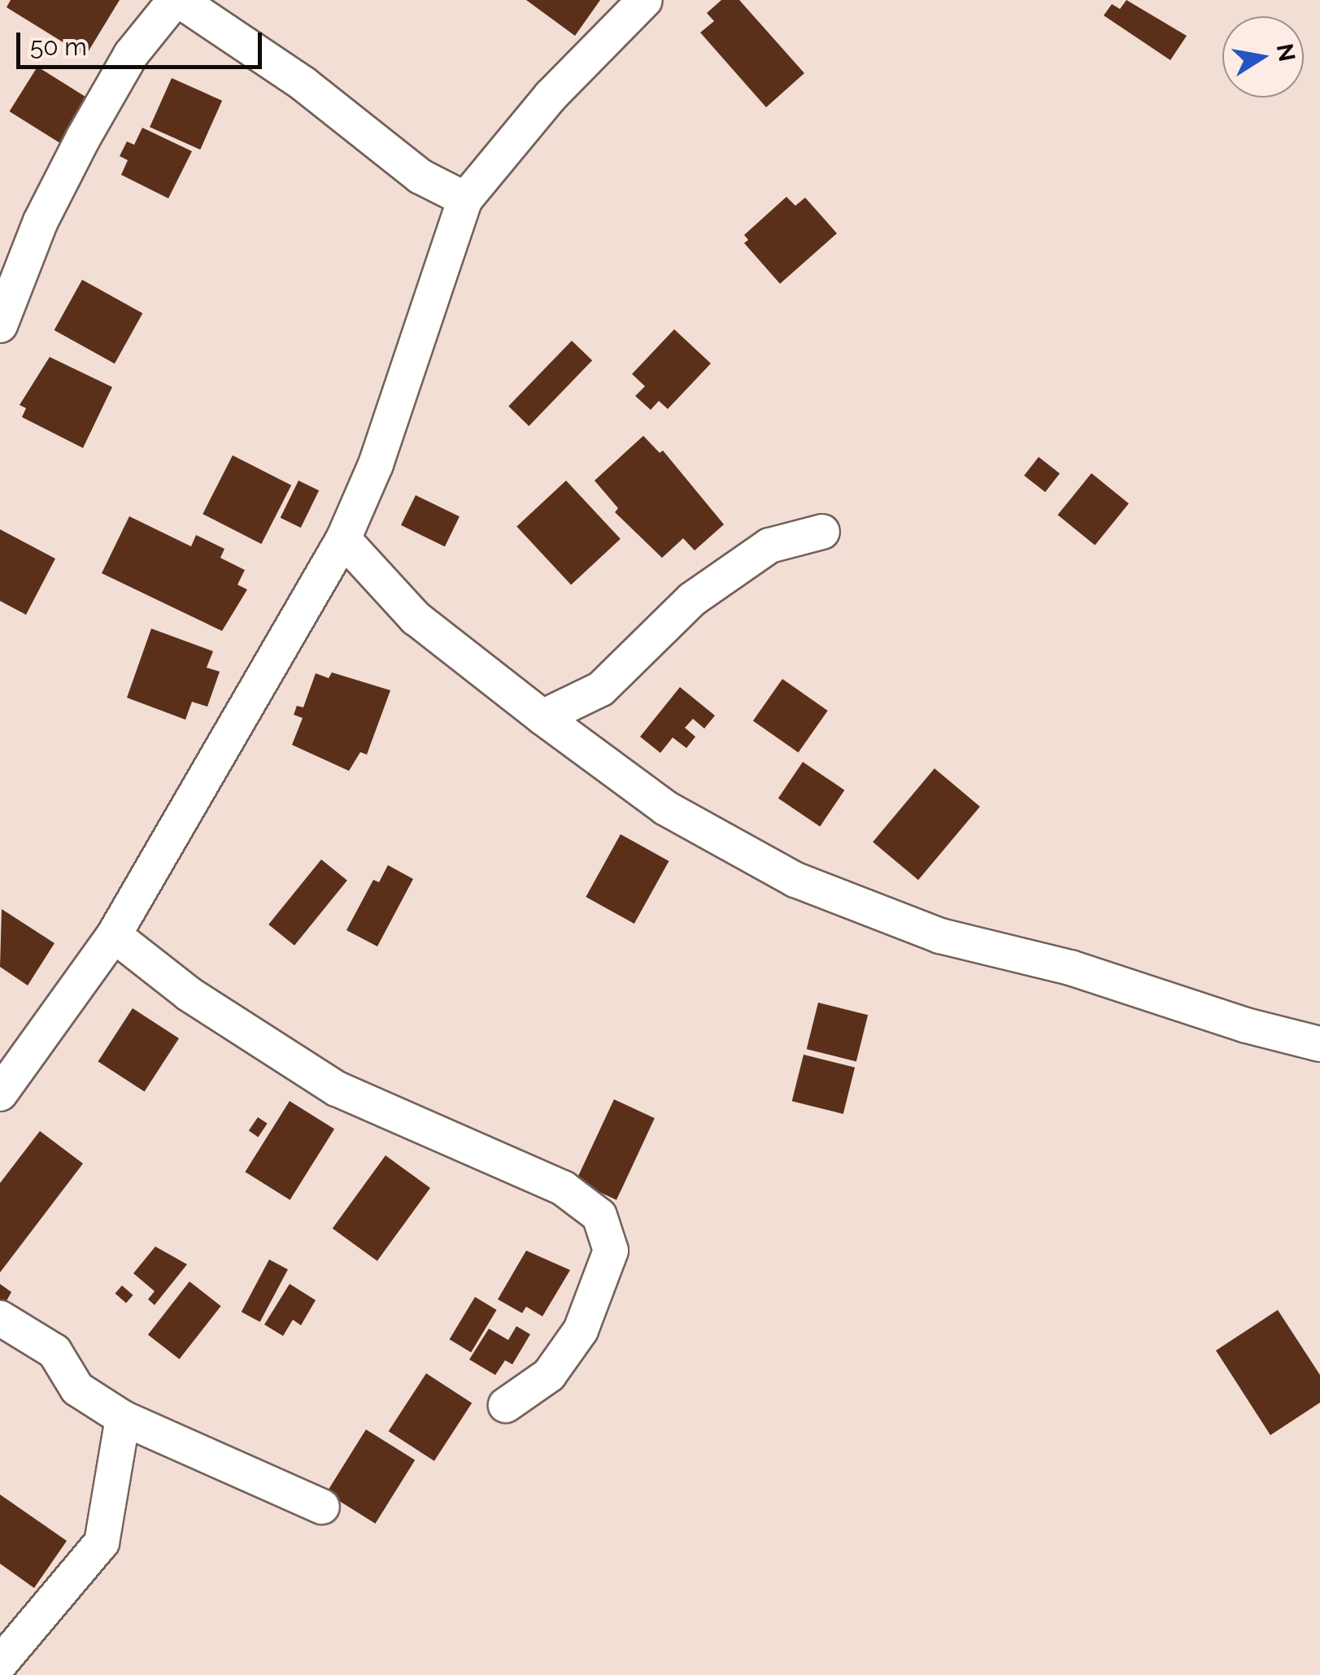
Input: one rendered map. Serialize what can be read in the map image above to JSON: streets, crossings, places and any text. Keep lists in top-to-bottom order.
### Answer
{
  "scale_bar": "50 m",
  "north": "right"
}
